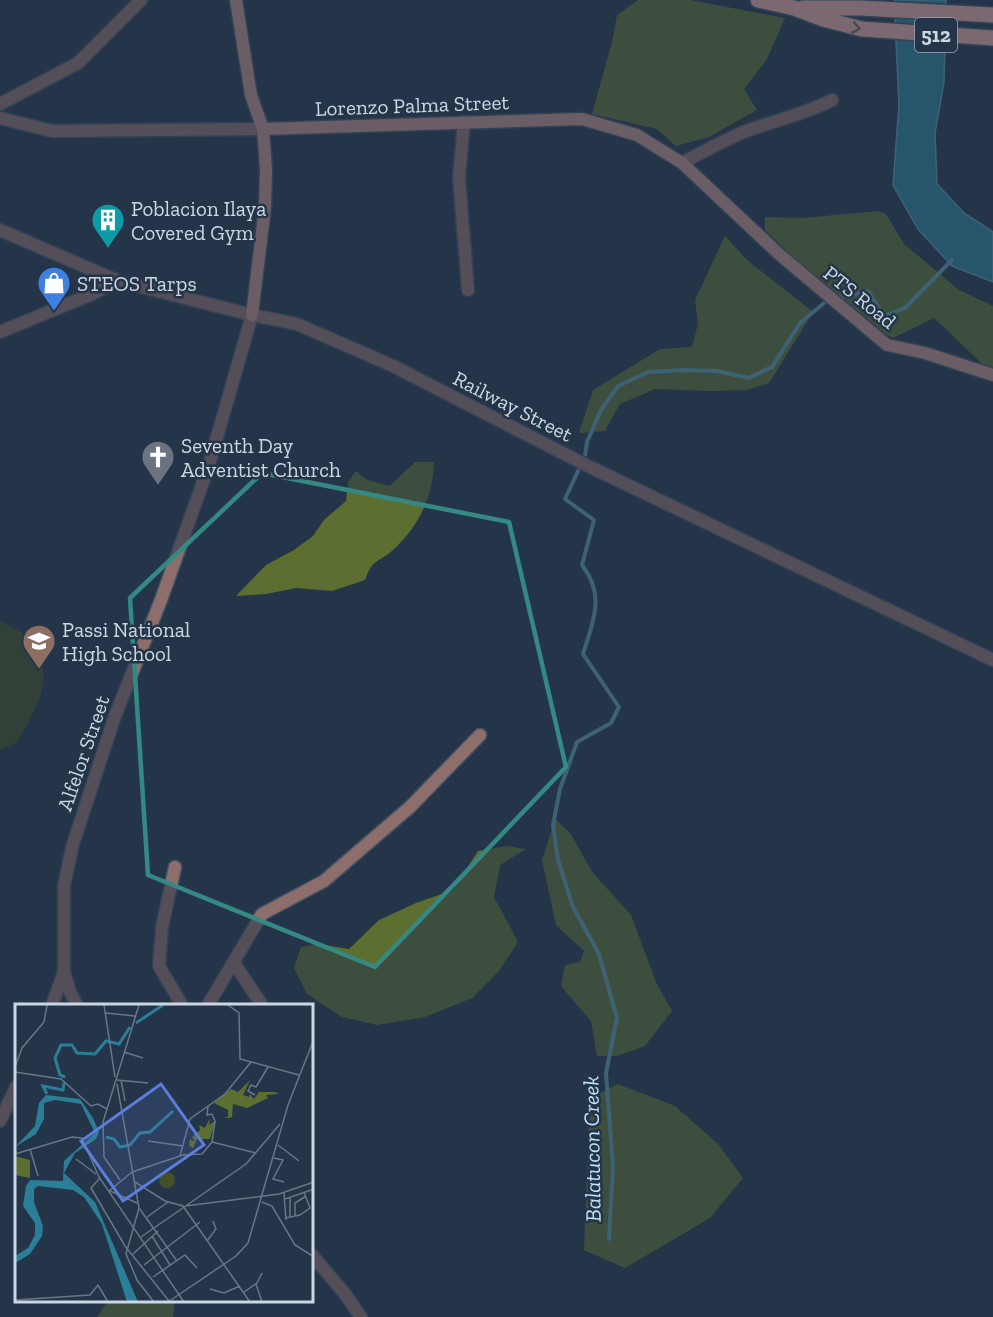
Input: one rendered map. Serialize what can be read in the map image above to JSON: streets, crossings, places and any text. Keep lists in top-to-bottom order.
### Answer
{
  "streets": {
    "main road": ["512", "Lorenzo Palma Street", "PTS Road"],
    "street": ["Railway Street", "Alfelor Street"]
  },
  "crossings": [
    ["Lorenzo Palma Street", "PTS Road"],
    ["Railway Street", "Alfelor Street"]
  ],
  "water": ["Balatucon Creek"],
  "places": {
    "building": ["Poblacion Ilaya Covered Gym"],
    "shop": ["STEOS Tarps"],
    "church": ["Seventh Day Adventist Church"],
    "school or university": ["Passi National High School"]
  }
}
